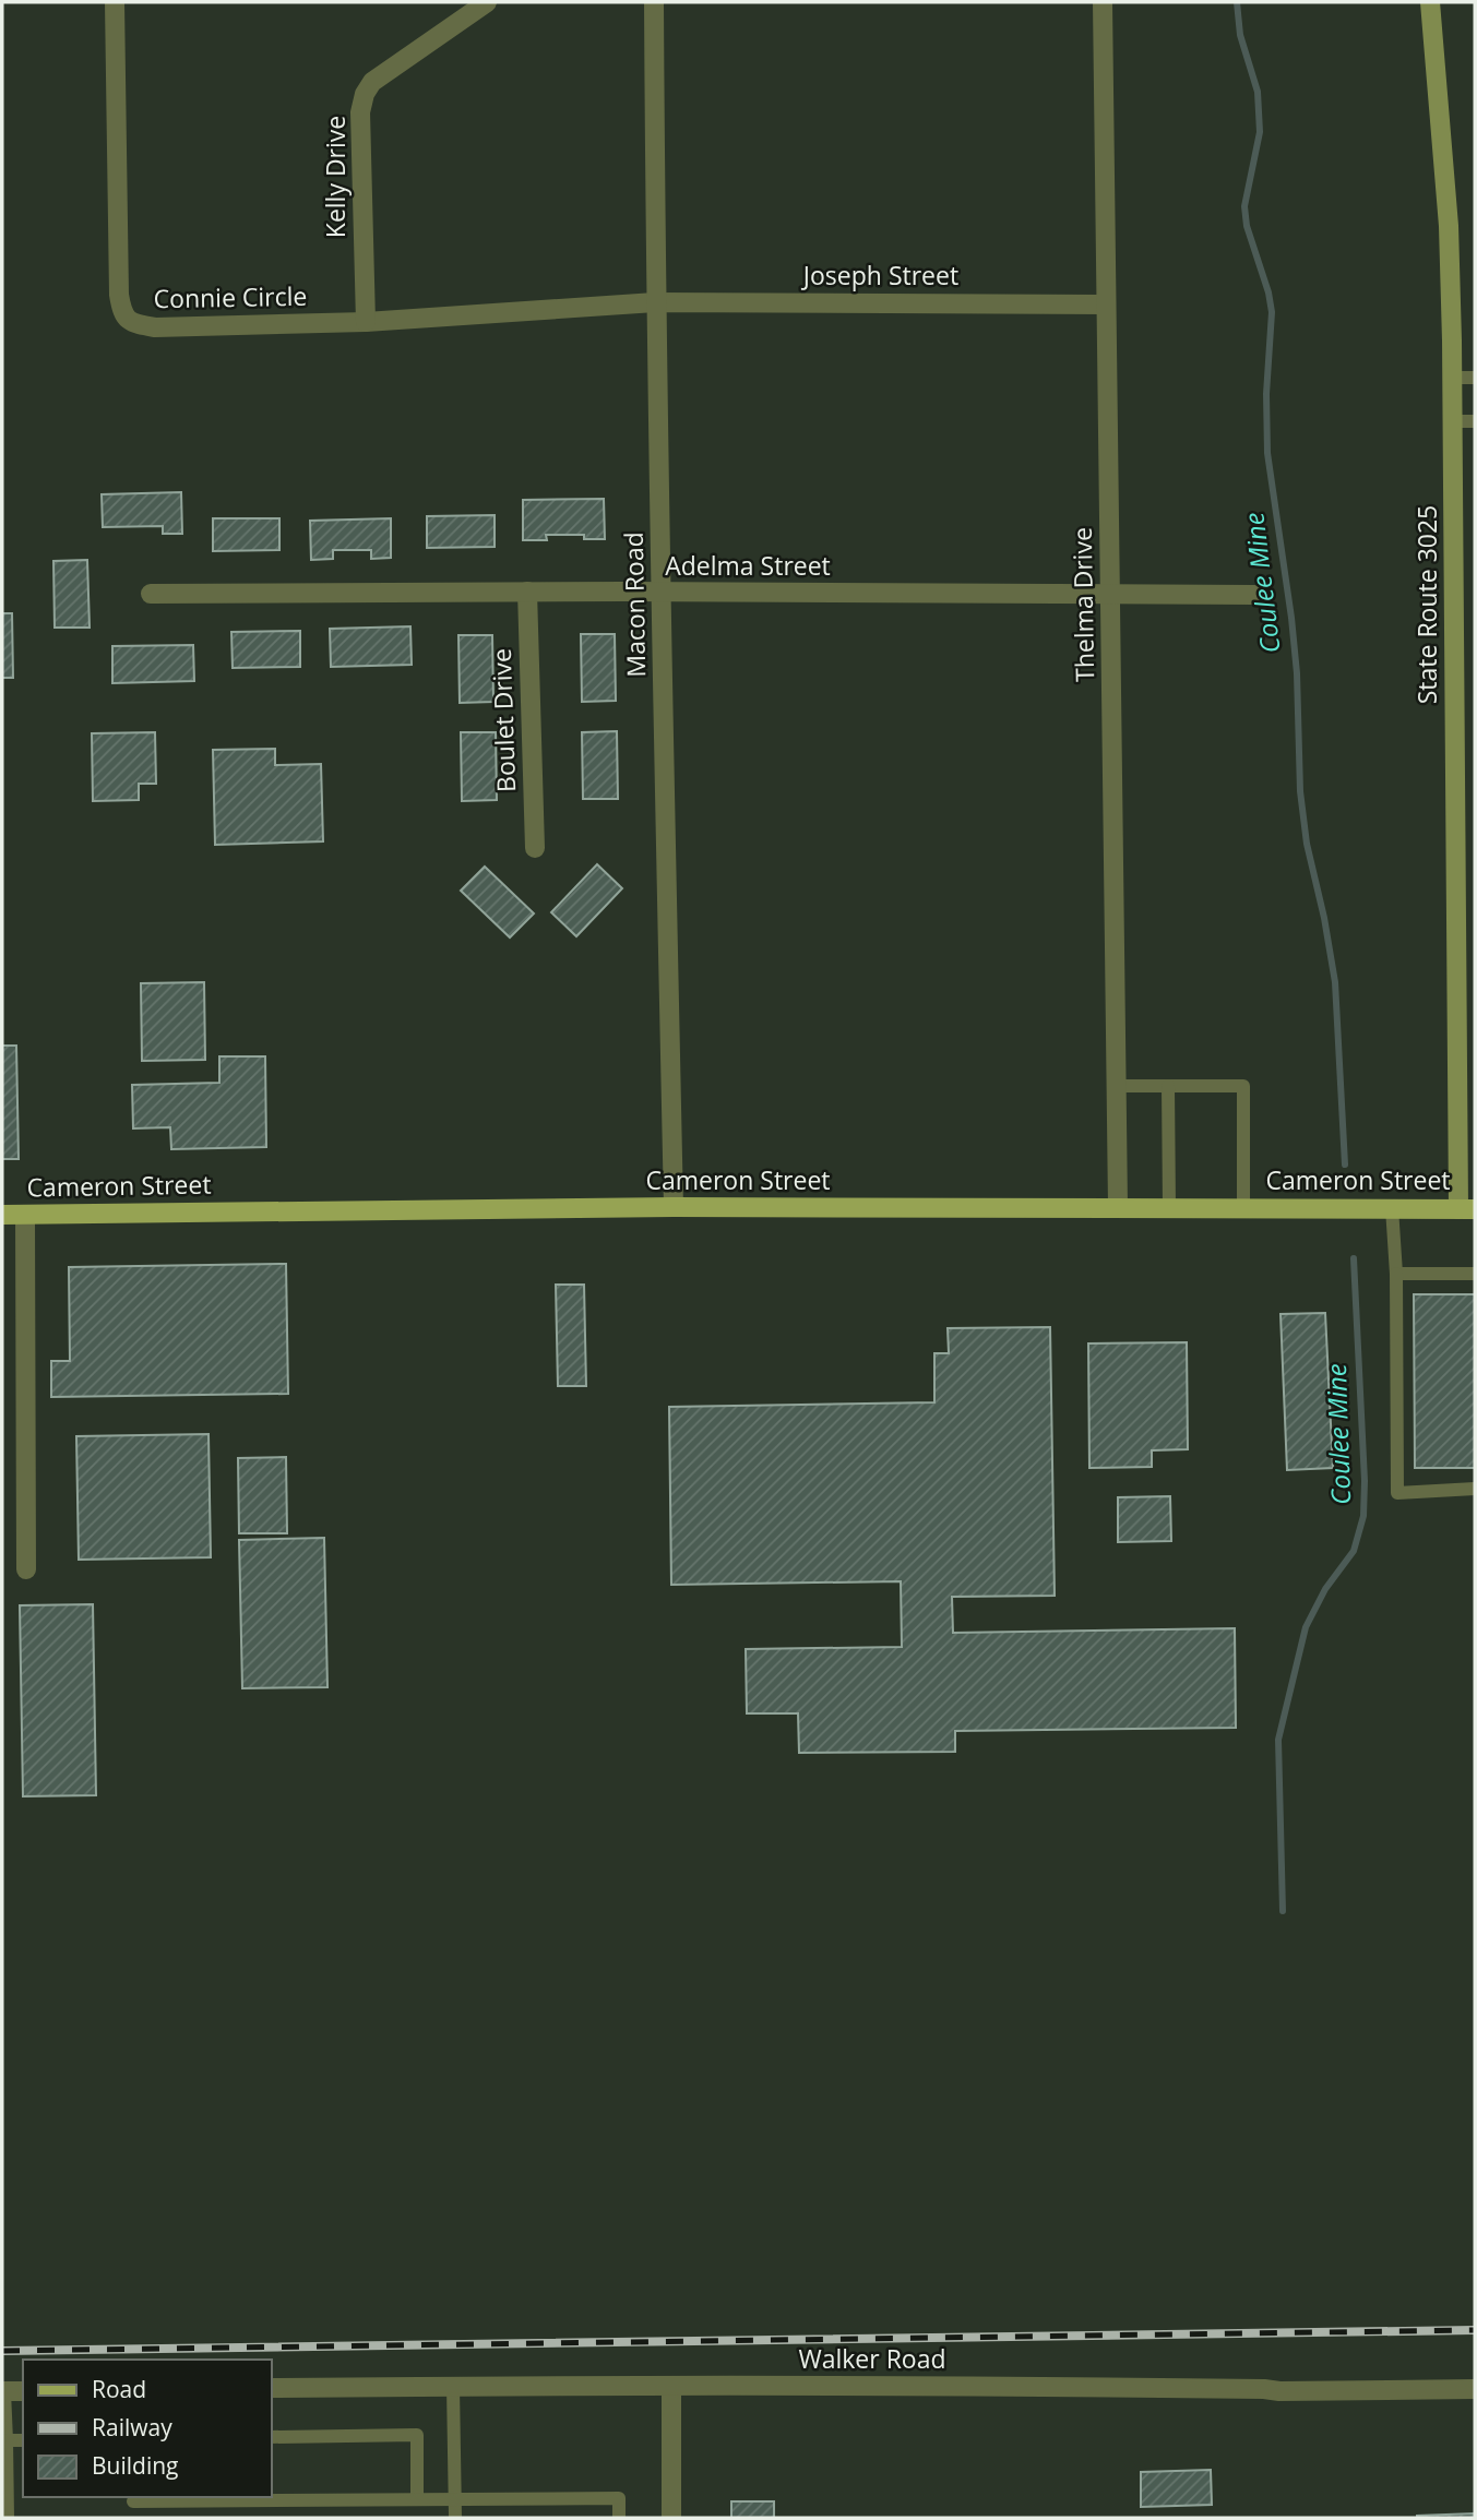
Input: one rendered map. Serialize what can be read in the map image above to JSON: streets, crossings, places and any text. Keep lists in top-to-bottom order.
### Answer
{
  "streets": {
    "main road": ["State Route 3025", "Cameron Street"],
    "street": [
      "Kelly Drive",
      "Joseph Street",
      "Connie Circle",
      "Adelma Street",
      "Macon Road",
      "Thelma Drive",
      "Boulet Drive",
      "Walker Road"
    ]
  },
  "crossings": [
    ["Kelly Drive", "Connie Circle"],
    ["Joseph Street", "Connie Circle"],
    ["Joseph Street", "Macon Road"],
    ["Joseph Street", "Thelma Drive"],
    ["Connie Circle", "Macon Road"],
    ["Adelma Street", "Macon Road"],
    ["Adelma Street", "Thelma Drive"],
    ["Adelma Street", "Boulet Drive"],
    ["Macon Road", "Cameron Street"],
    ["Thelma Drive", "Cameron Street"],
    ["State Route 3025", "Cameron Street"]
  ],
  "water": ["Coulee Mine"],
  "legend": ["Road", "Railway", "Building"]
}
